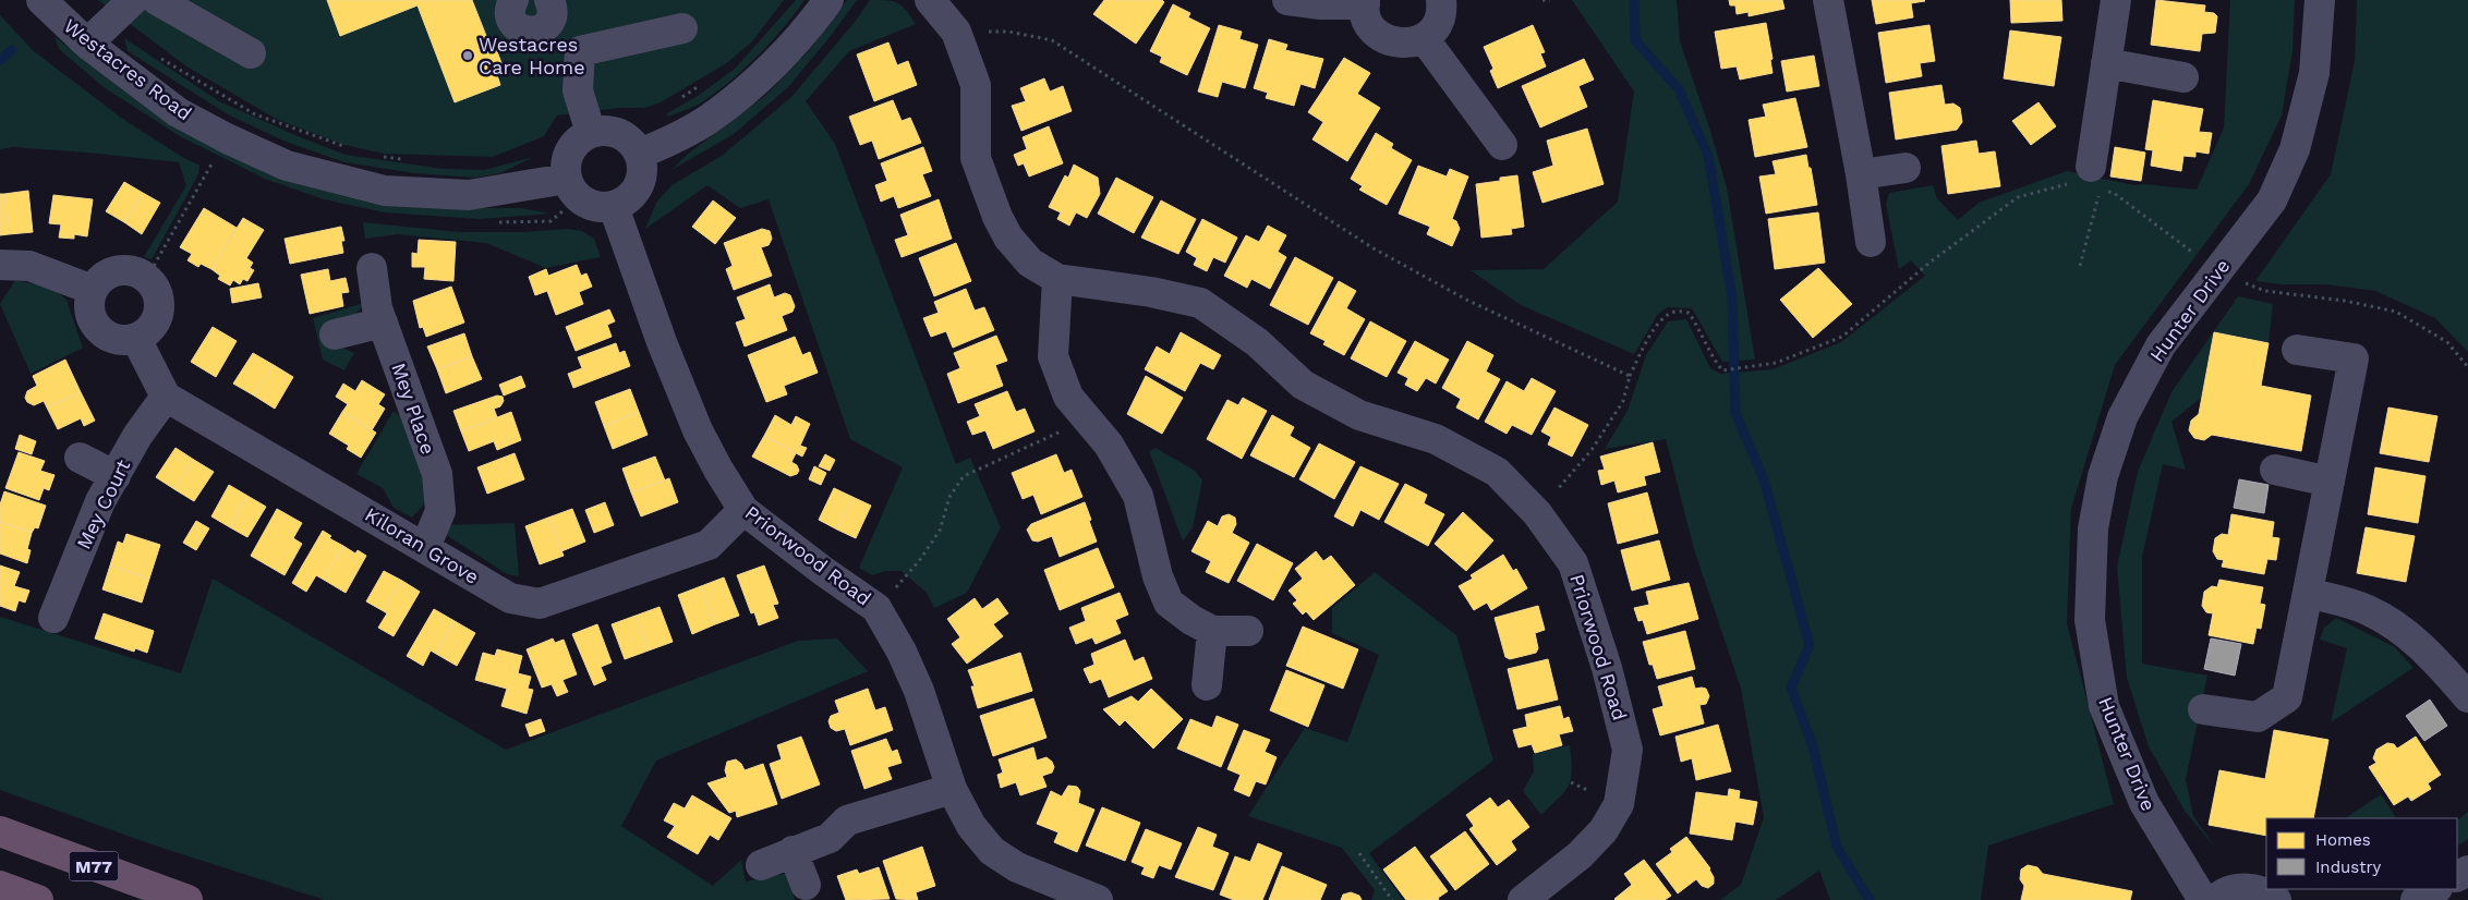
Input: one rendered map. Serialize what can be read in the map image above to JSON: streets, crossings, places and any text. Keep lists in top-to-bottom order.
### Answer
{
  "streets": {
    "highway": ["M77"],
    "street": [
      "Westacres Road",
      "Hunter Drive",
      "Mey Place",
      "Mey Court",
      "Kiloran Grove",
      "Priorwood Road"
    ]
  },
  "crossings": [
    ["Westacres Road", "Priorwood Road"],
    ["Mey Place", "Kiloran Grove"],
    ["Mey Court", "Kiloran Grove"],
    ["Kiloran Grove", "Priorwood Road"]
  ],
  "places": ["Westacres Care Home"],
  "legend": ["Homes", "Industry"]
}
